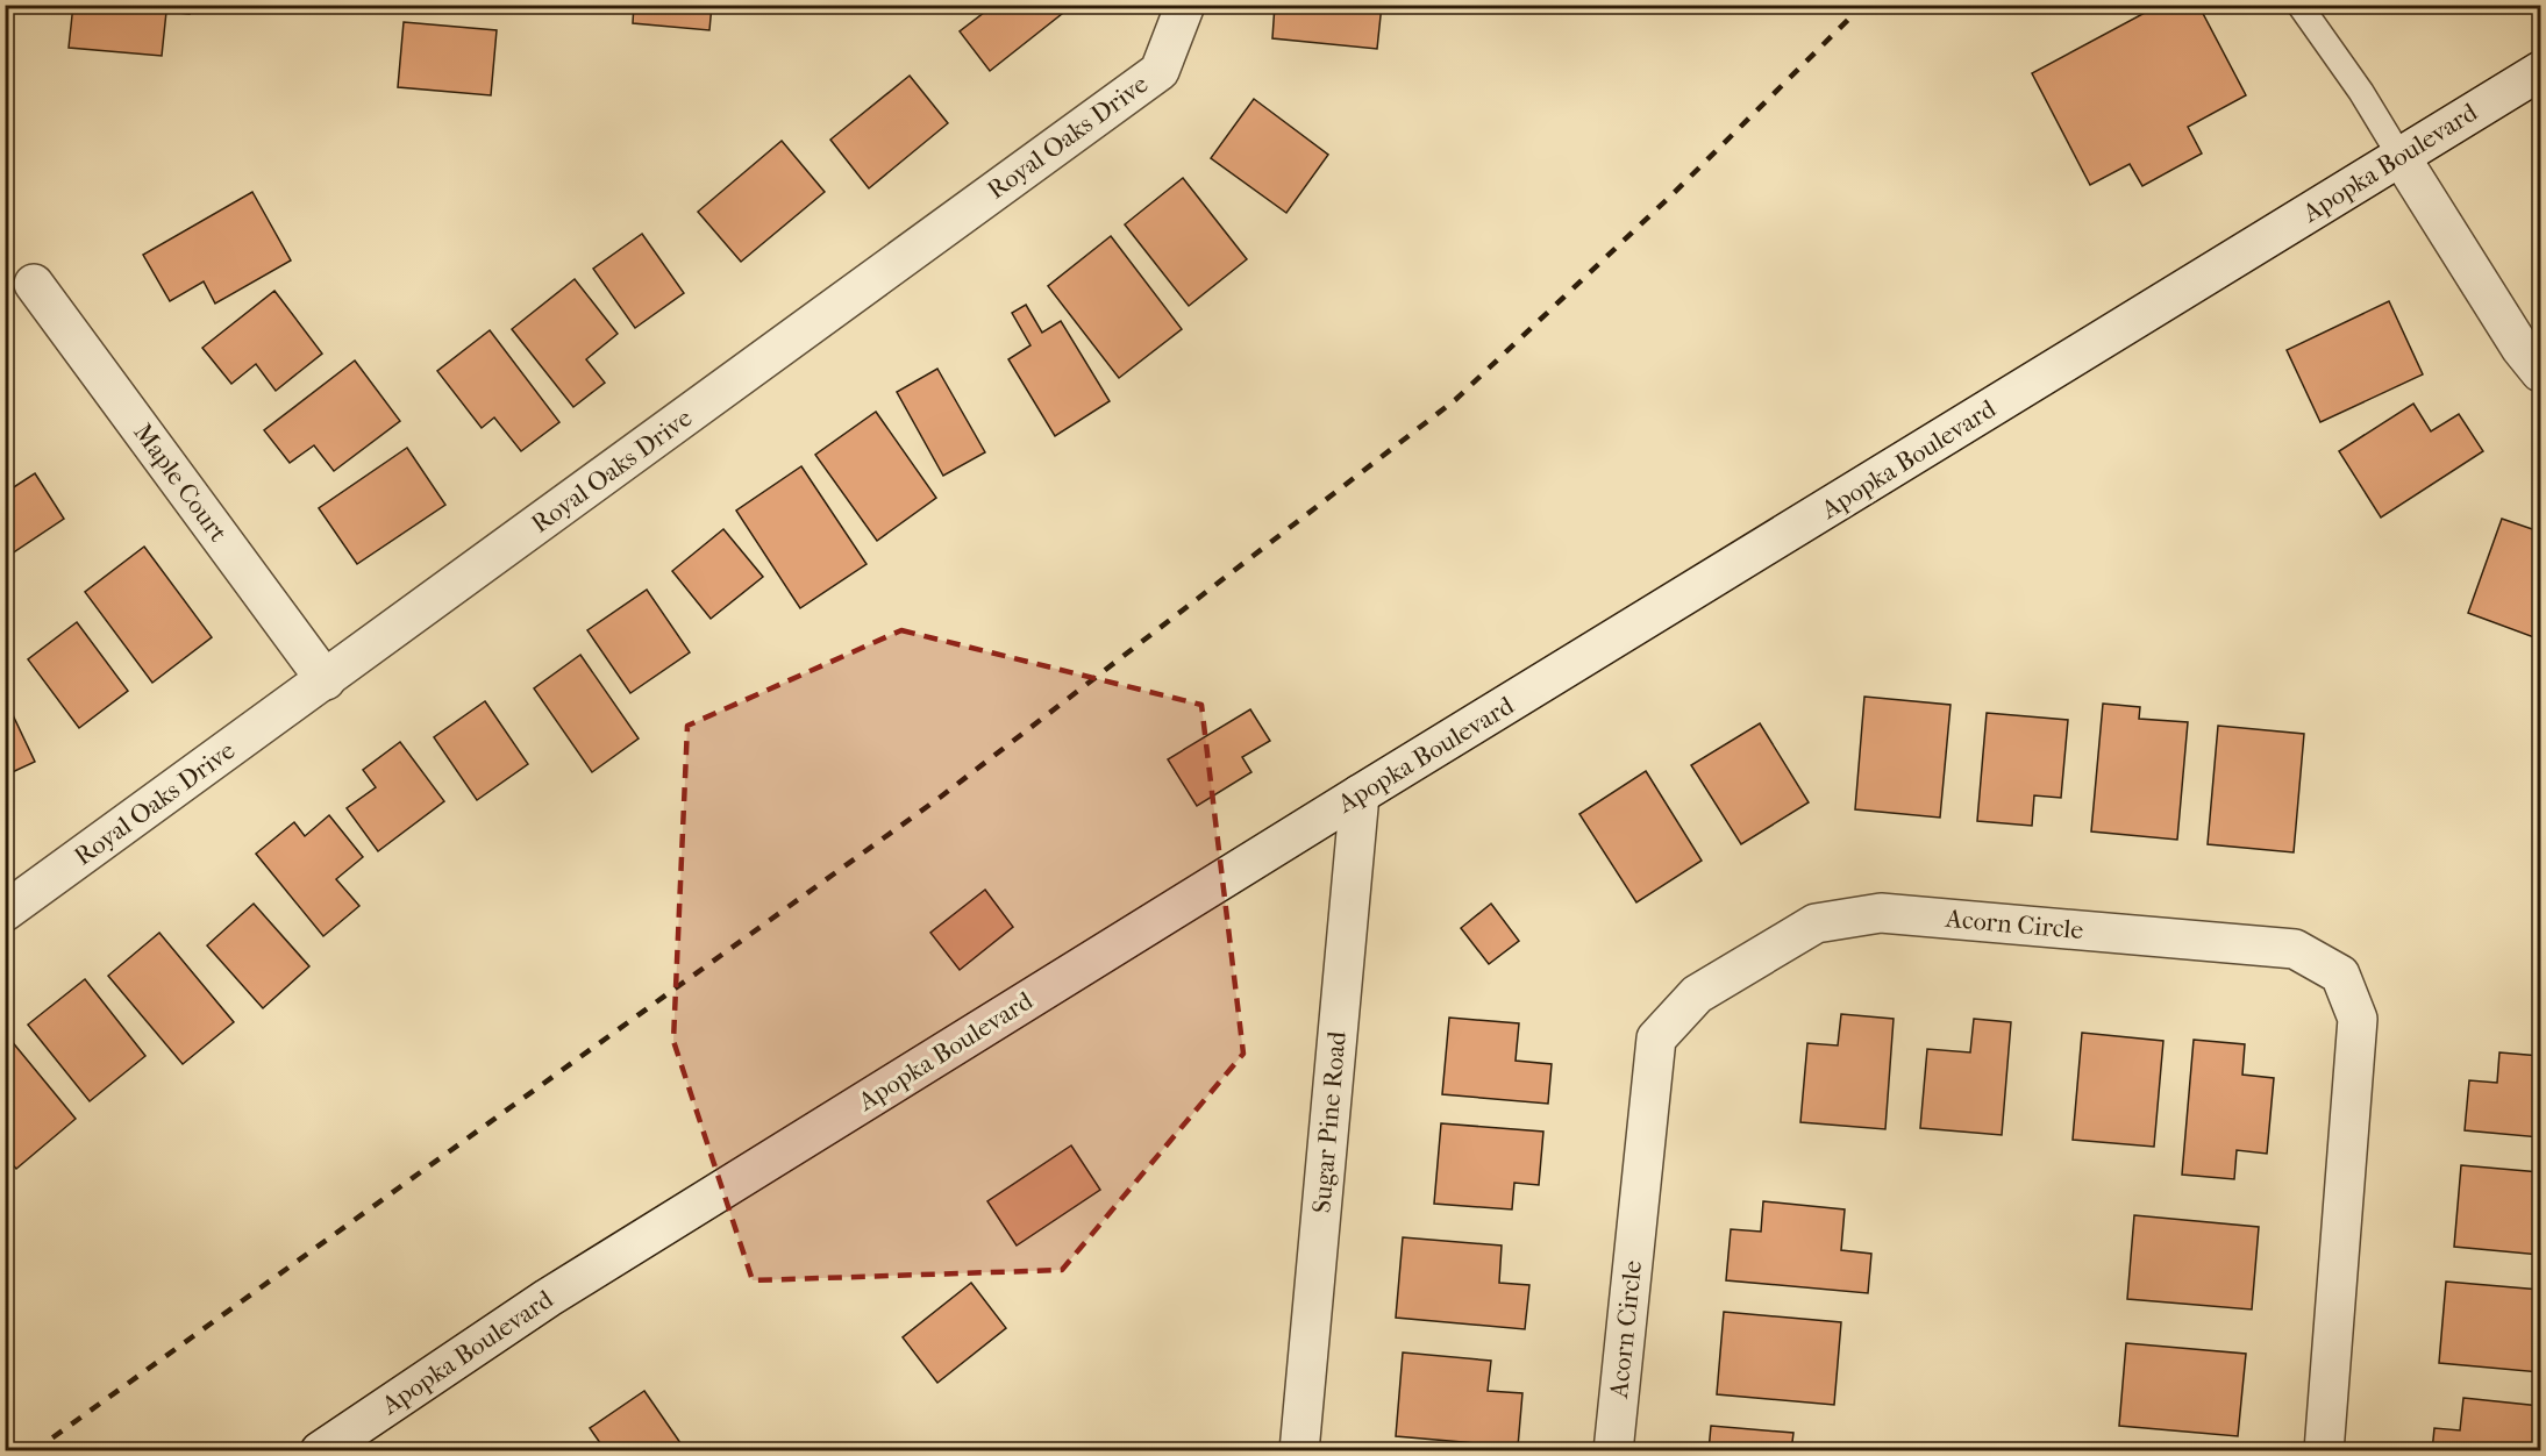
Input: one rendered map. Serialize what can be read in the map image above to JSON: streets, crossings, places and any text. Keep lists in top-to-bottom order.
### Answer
{
  "streets": {
    "street": [
      "Royal Oaks Drive",
      "Apopka Boulevard",
      "Maple Court",
      "Acorn Circle",
      "Sugar Pine Road"
    ]
  },
  "crossings": [
    ["Royal Oaks Drive", "Maple Court"],
    ["Apopka Boulevard", "Sugar Pine Road"]
  ]
}
